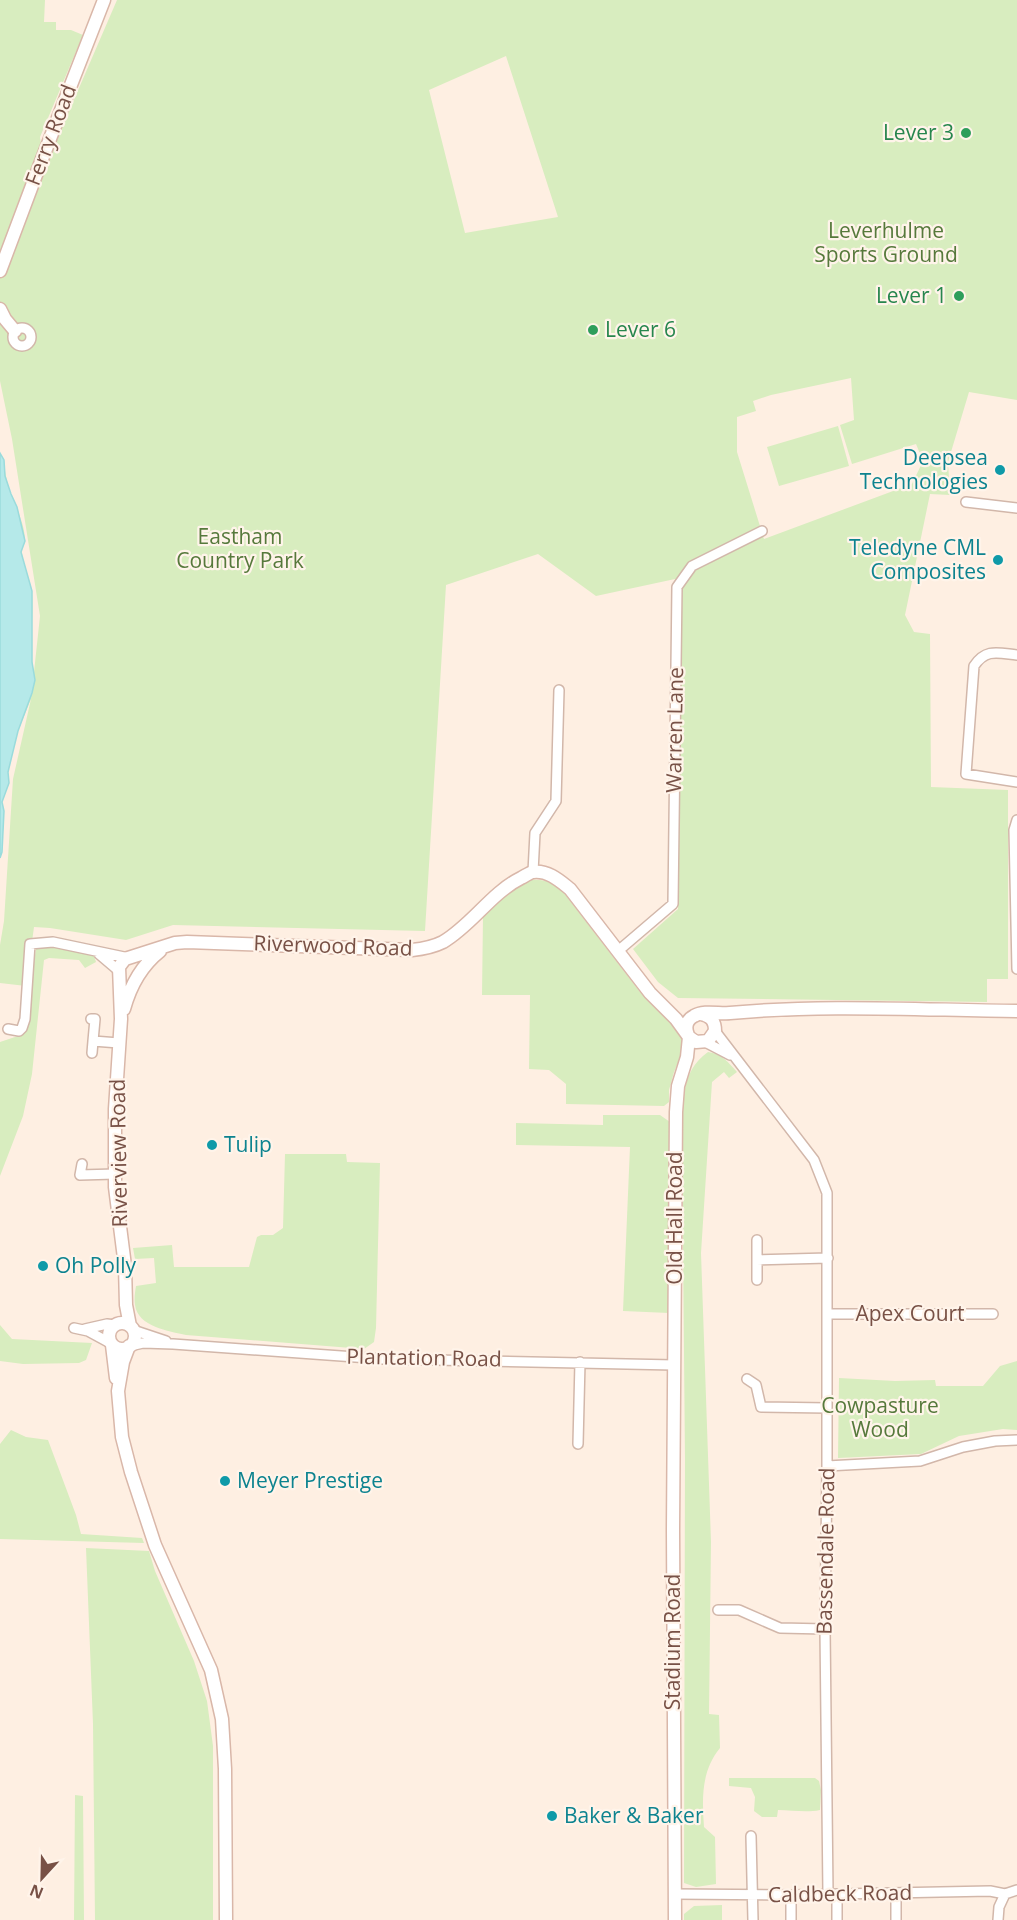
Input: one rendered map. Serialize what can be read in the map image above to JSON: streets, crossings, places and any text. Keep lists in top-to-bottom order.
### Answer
{
  "streets": {
    "street": [
      "Ferry Road",
      "Warren Lane",
      "Riverwood Road",
      "Riverview Road",
      "Old Hall Road",
      "Apex Court",
      "Plantation Road",
      "Bassendale Road",
      "Stadium Road",
      "Caldbeck Road"
    ]
  },
  "crossings": [
    ["Riverwood Road", "Riverview Road"],
    ["Riverview Road", "Plantation Road"],
    ["Old Hall Road", "Plantation Road"],
    ["Old Hall Road", "Bassendale Road"],
    ["Old Hall Road", "Stadium Road"],
    ["Apex Court", "Bassendale Road"],
    ["Plantation Road", "Stadium Road"],
    ["Bassendale Road", "Caldbeck Road"],
    ["Stadium Road", "Caldbeck Road"]
  ],
  "parks": ["Leverhulme Sports Ground", "Eastham Country Park", "Cowpasture Wood"],
  "places": [
    "Lever 3",
    "Lever 1",
    "Lever 6",
    "Deepsea Technologies",
    "Teledyne CML Composites",
    "Tulip",
    "Oh Polly",
    "Meyer Prestige",
    "Baker & Baker"
  ],
  "north": "bottom"
}
